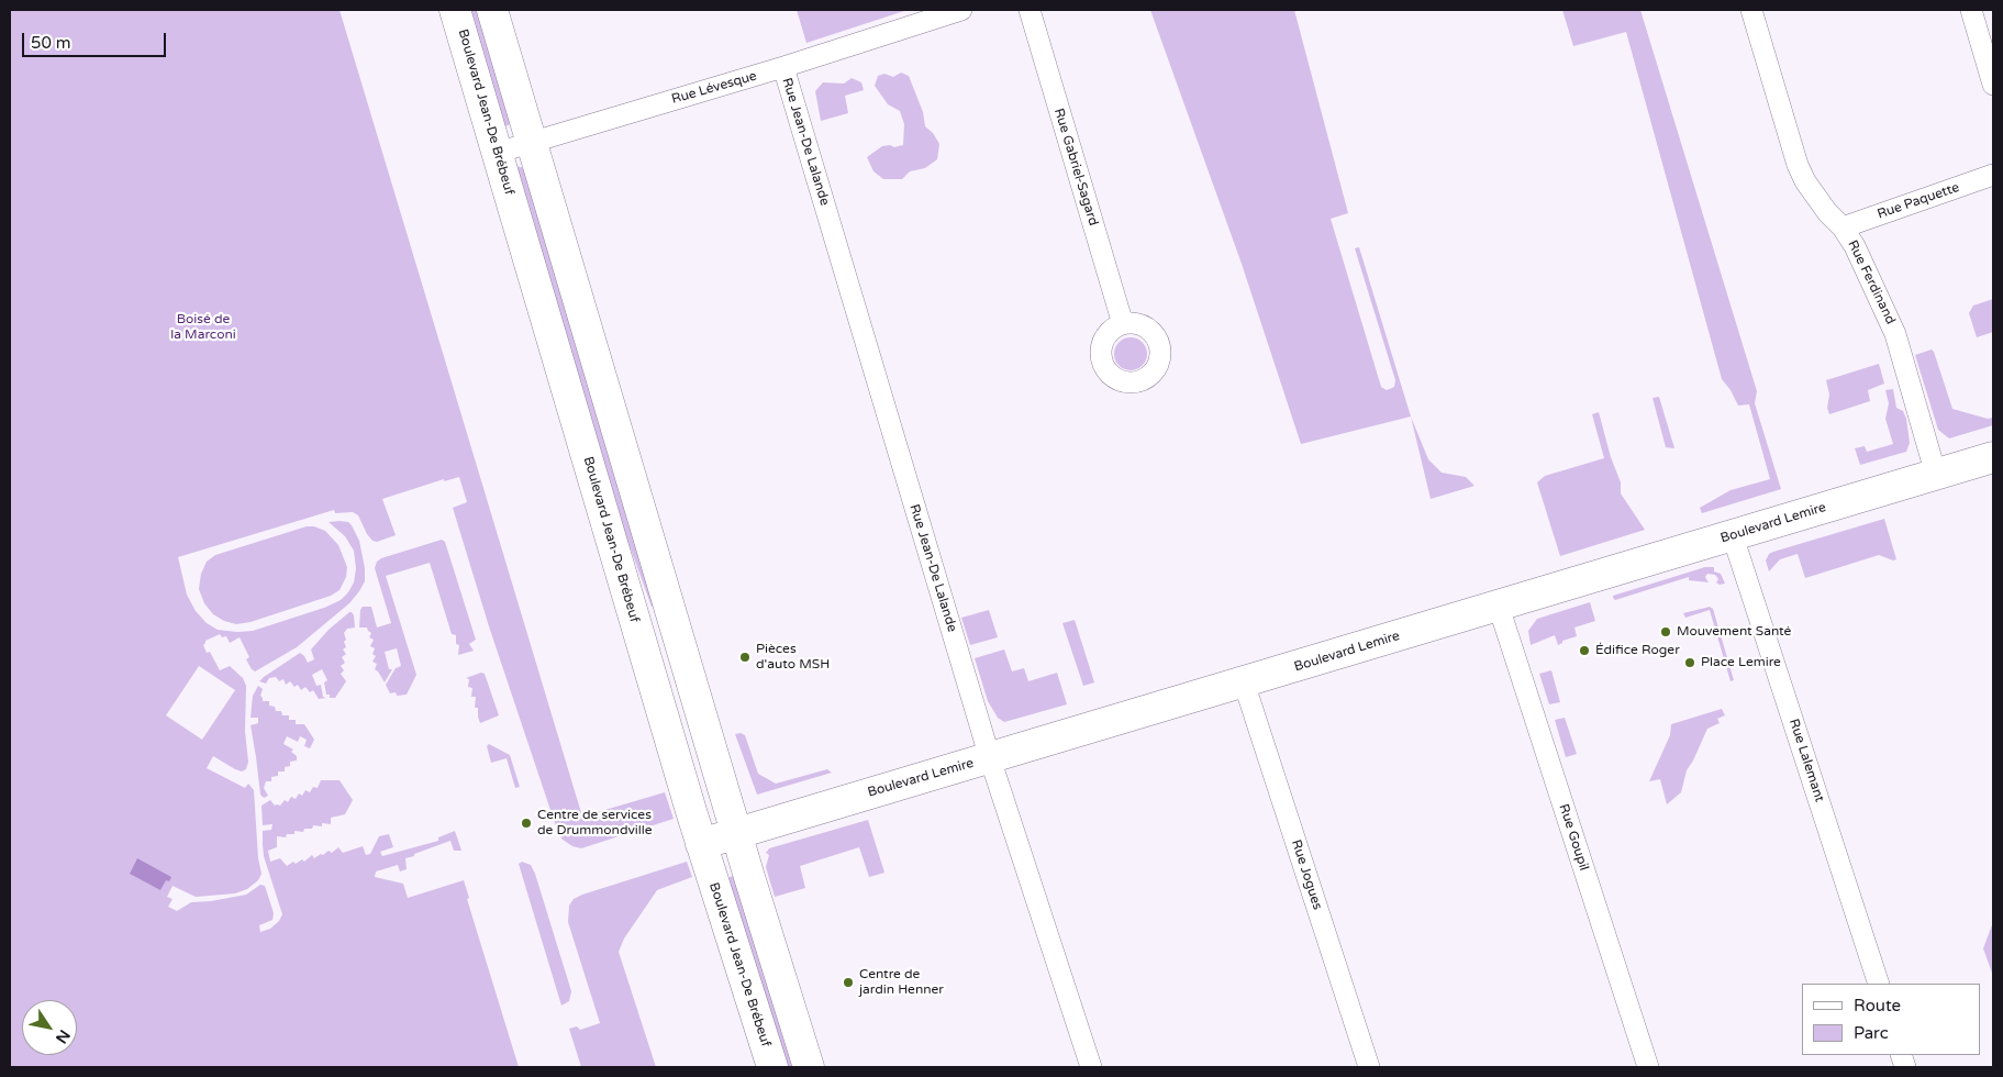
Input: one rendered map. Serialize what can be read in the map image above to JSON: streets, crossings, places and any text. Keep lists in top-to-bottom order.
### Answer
{
  "streets": {
    "main road": ["Boulevard Jean-De Brébeuf", "Boulevard Lemire"],
    "street": [
      "Rue Lévesque",
      "Rue Jean-De Lalande",
      "Rue Gabriel-Sagard",
      "Rue Paquette",
      "Rue Ferdinand",
      "Rue Lalemant",
      "Rue Goupil",
      "Rue Jogues"
    ]
  },
  "crossings": [
    ["Rue Lévesque", "Boulevard Jean-De Brébeuf"],
    ["Rue Lévesque", "Rue Jean-De Lalande"],
    ["Boulevard Jean-De Brébeuf", "Boulevard Lemire"],
    ["Rue Jean-De Lalande", "Boulevard Lemire"],
    ["Rue Paquette", "Rue Ferdinand"],
    ["Rue Ferdinand", "Boulevard Lemire"],
    ["Boulevard Lemire", "Rue Lalemant"],
    ["Boulevard Lemire", "Rue Goupil"],
    ["Boulevard Lemire", "Rue Jogues"]
  ],
  "parks": ["Boisé de la Marconi"],
  "places": [
    "Mouvement Santé",
    "Édifice Roger",
    "Pièces d'auto MSH",
    "Place Lemire",
    "Centre de services de Drummondville",
    "Centre de jardin Henner"
  ],
  "legend": ["Route", "Parc"],
  "scale_bar": "50 m",
  "north": "bottom right"
}
